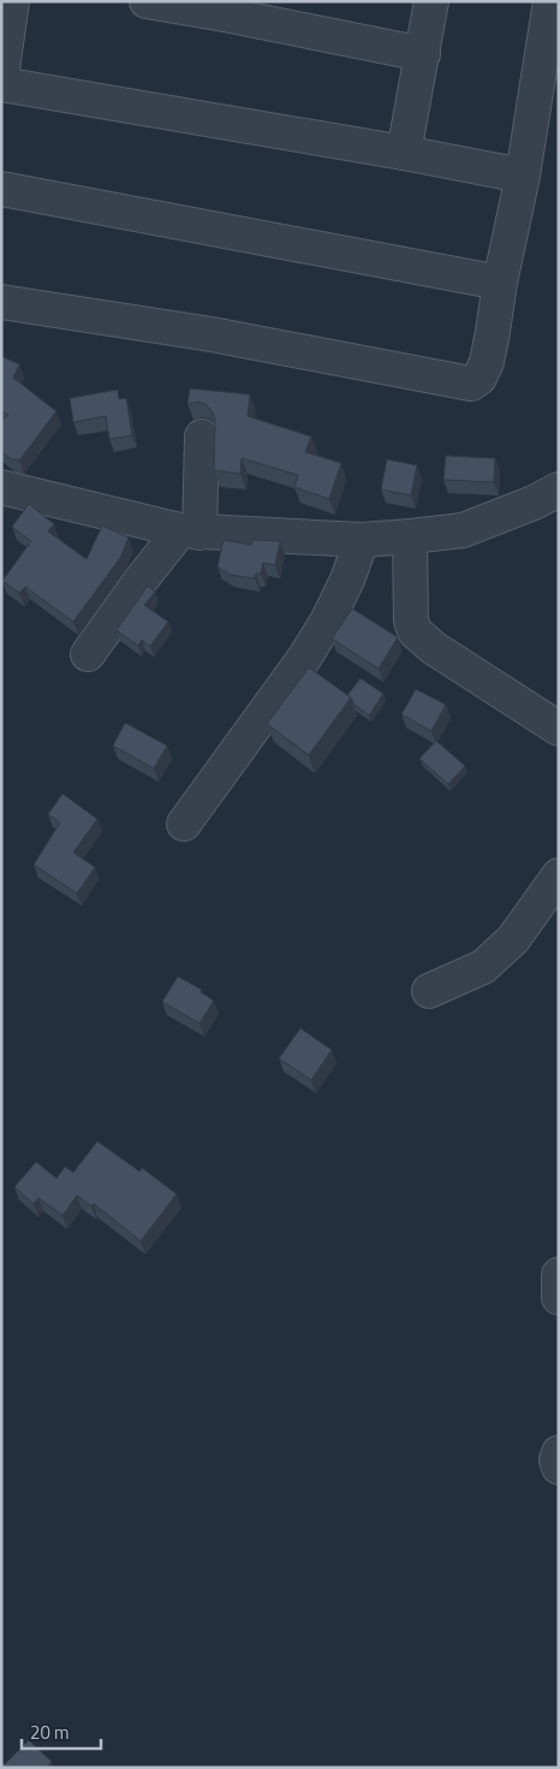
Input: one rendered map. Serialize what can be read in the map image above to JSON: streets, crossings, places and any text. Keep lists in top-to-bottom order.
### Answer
{
  "scale_bar": "20 m"
}
